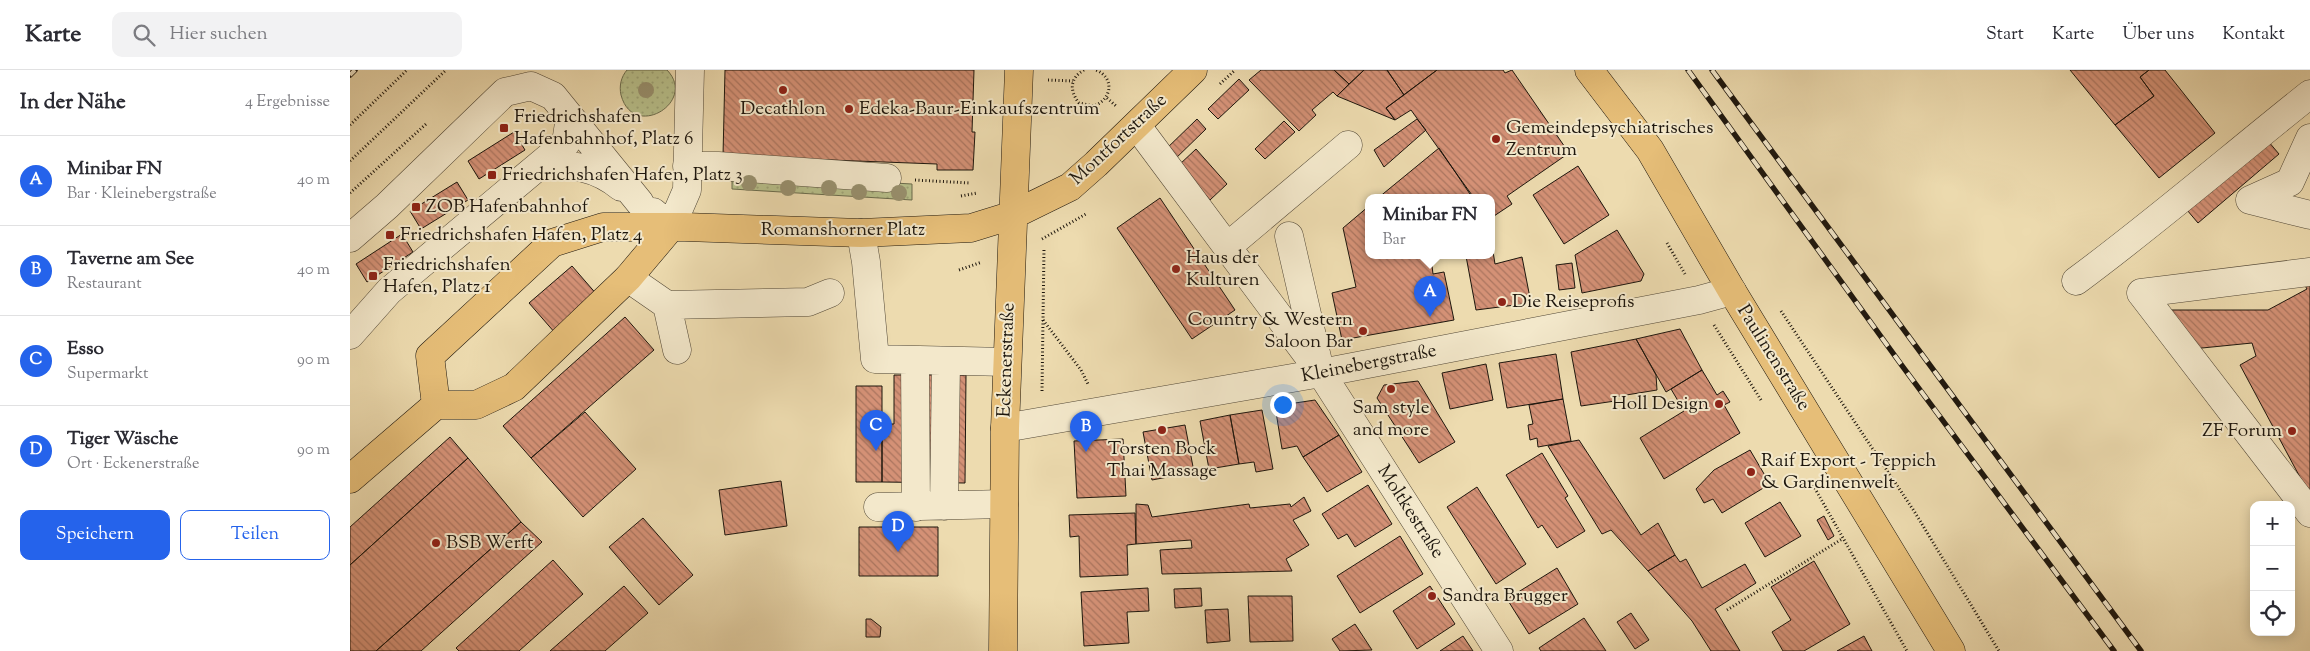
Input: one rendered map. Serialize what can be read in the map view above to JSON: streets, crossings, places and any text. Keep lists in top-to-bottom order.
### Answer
{
  "streets": {
    "main road": [
      "Montfortstraße",
      "Romanshorner Platz",
      "Paulinenstraße",
      "Eckenerstraße"
    ],
    "street": ["Kleinebergstraße", "Moltkestraße"]
  },
  "crossings": [
    ["Montfortstraße", "Romanshorner Platz"],
    ["Montfortstraße", "Eckenerstraße"],
    ["Montfortstraße", "Moltkestraße"],
    ["Romanshorner Platz", "Eckenerstraße"],
    ["Paulinenstraße", "Kleinebergstraße"],
    ["Eckenerstraße", "Kleinebergstraße"],
    ["Kleinebergstraße", "Moltkestraße"]
  ],
  "places": {
    "other": [
      "Decathlon",
      "Edeka-Baur-Einkaufszentrum",
      "Gemeindepsychiatrisches Zentrum",
      "Haus der Kulturen",
      "Die Reiseprofis",
      "Country & Western Saloon Bar",
      "Sam style and more",
      "Holl Design",
      "Torsten Bock Thai Massage",
      "ZF Forum",
      "Raif Export - Teppich & Gardinenwelt",
      "BSB Werft",
      "Sandra Brugger"
    ],
    "transit": [
      "Friedrichshafen Hafenbahnhof, Platz 6",
      "Friedrichshafen Hafen, Platz 3",
      "ZOB Hafenbahnhof",
      "Friedrichshafen Hafen, Platz 4",
      "Friedrichshafen Hafen, Platz 1"
    ]
  },
  "page": {
    "header": "Karte",
    "search": "Hier suchen",
    "nav": [
      "Start",
      "Karte",
      "Über uns",
      "Kontakt"
    ],
    "heading": ["In der Nähe", "4 Ergebnisse"],
    "list": [
      {
        "mark": "A",
        "name": "Minibar FN",
        "note": "Bar · Kleinebergstraße",
        "value": "40 m"
      },
      {
        "mark": "B",
        "name": "Taverne am See",
        "note": "Restaurant",
        "value": "40 m"
      },
      {
        "mark": "C",
        "name": "Esso",
        "note": "Supermarkt",
        "value": "90 m"
      },
      {
        "mark": "D",
        "name": "Tiger Wäsche",
        "note": "Ort · Eckenerstraße",
        "value": "90 m"
      }
    ],
    "popup": ["Minibar FN", "Bar"],
    "pins": [
      "A",
      "C",
      "B",
      "D"
    ],
    "buttons": ["Speichern", "Teilen"],
    "map_buttons": ["+", "−"]
  }
}
